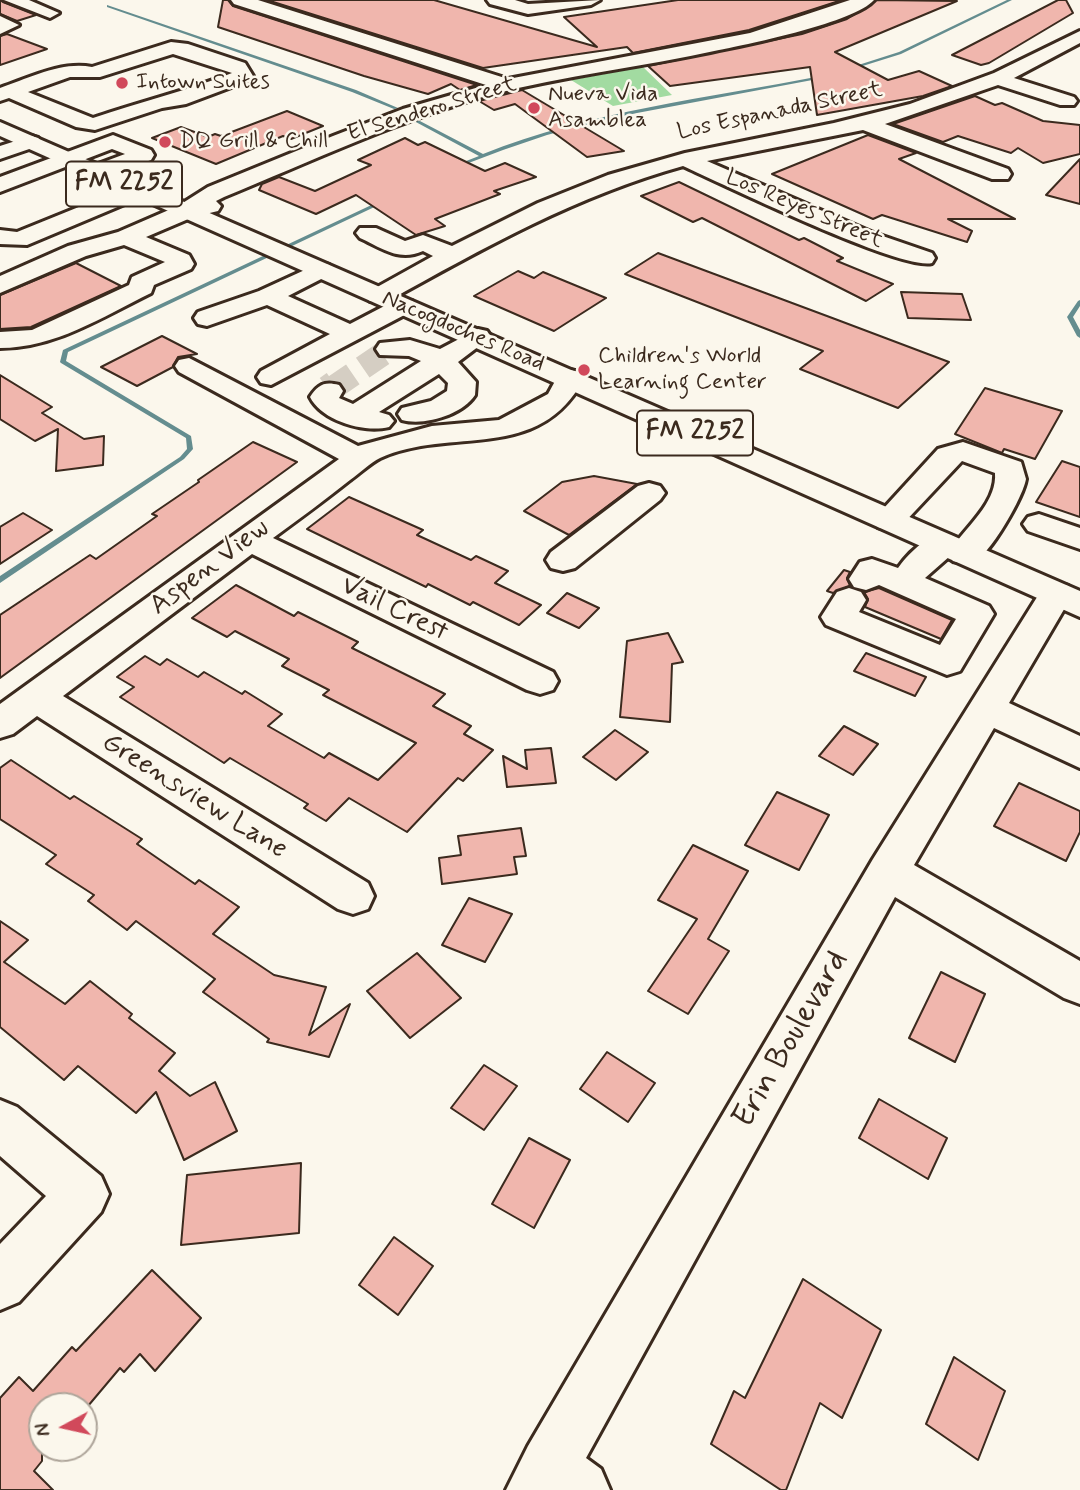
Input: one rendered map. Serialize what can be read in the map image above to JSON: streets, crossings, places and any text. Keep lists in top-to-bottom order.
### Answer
{
  "streets": {
    "street": [
      "El Sendero Street",
      "Los Espanada Street",
      "FM 2252",
      "Los Reyes Street",
      "Nacogdoches Road",
      "Aspen View",
      "Vail Crest",
      "Greensview Lane",
      "Erin Boulevard"
    ]
  },
  "crossings": [
    ["El Sendero Street", "Nacogdoches Road"],
    ["Los Espanada Street", "Los Reyes Street"],
    ["Los Espanada Street", "Nacogdoches Road"],
    ["Nacogdoches Road", "Aspen View"],
    ["Nacogdoches Road", "Erin Boulevard"],
    ["Aspen View", "Vail Crest"],
    ["Aspen View", "Greensview Lane"]
  ],
  "places": [
    "Intown Suites",
    "Nueva Vida Asamblea",
    "DQ Grill & Chill",
    "Children's World Learning Center"
  ],
  "north": "left"
}
